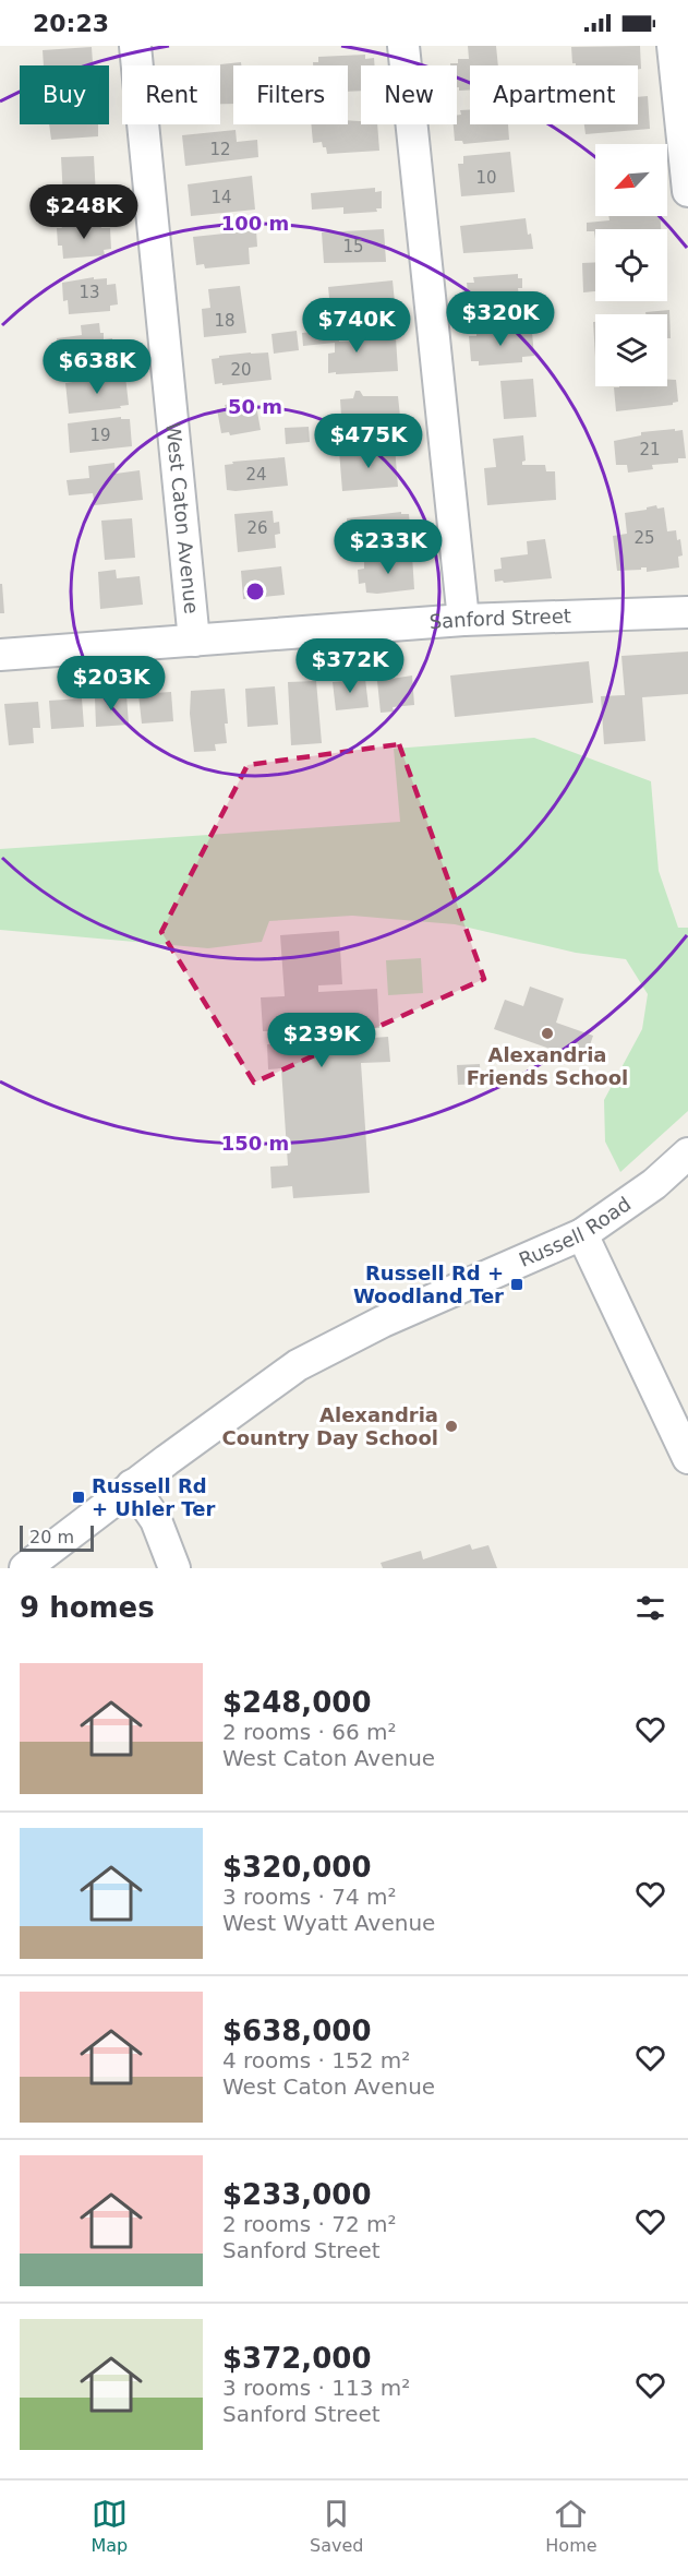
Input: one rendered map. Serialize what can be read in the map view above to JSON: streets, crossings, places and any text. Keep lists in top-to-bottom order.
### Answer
{
  "streets": {
    "street": ["West Caton Avenue", "Sanford Street", "Russell Road"]
  },
  "crossings": [
    ["West Caton Avenue", "Sanford Street"]
  ],
  "places": {
    "other": ["Alexandria Friends School", "Alexandria Country Day School"],
    "transit": ["Russell Rd + Woodland Ter", "Russell Rd + Uhler Ter"]
  },
  "house_numbers": [
    "12",
    "10",
    "14",
    "15",
    "13",
    "18",
    "20",
    "19",
    "21",
    "24",
    "26",
    "25"
  ],
  "scale_bar": "20 m",
  "north": "bottom left",
  "page": {
    "status": "20:23",
    "chip": [
      "Buy",
      "Rent",
      "Filters",
      "New",
      "Apartment"
    ],
    "price": [
      "$248K",
      "$320K",
      "$740K",
      "$638K",
      "$475K",
      "$233K",
      "$372K",
      "$203K",
      "$239K"
    ],
    "scale": "20 m",
    "heading": "9 homes",
    "list": [
      {
        "name": "$248,000",
        "note": "2 rooms · 66 m² · West Caton Avenue"
      },
      {
        "name": "$320,000",
        "note": "3 rooms · 74 m² · West Wyatt Avenue"
      },
      {
        "name": "$638,000",
        "note": "4 rooms · 152 m² · West Caton Avenue"
      },
      {
        "name": "$233,000",
        "note": "2 rooms · 72 m² · Sanford Street"
      },
      {
        "name": "$372,000",
        "note": "3 rooms · 113 m² · Sanford Street"
      }
    ],
    "tabs": ["Map", "Saved", "Home"]
  },
  "rings": ["100 m", "50 m", "150 m"]
}
